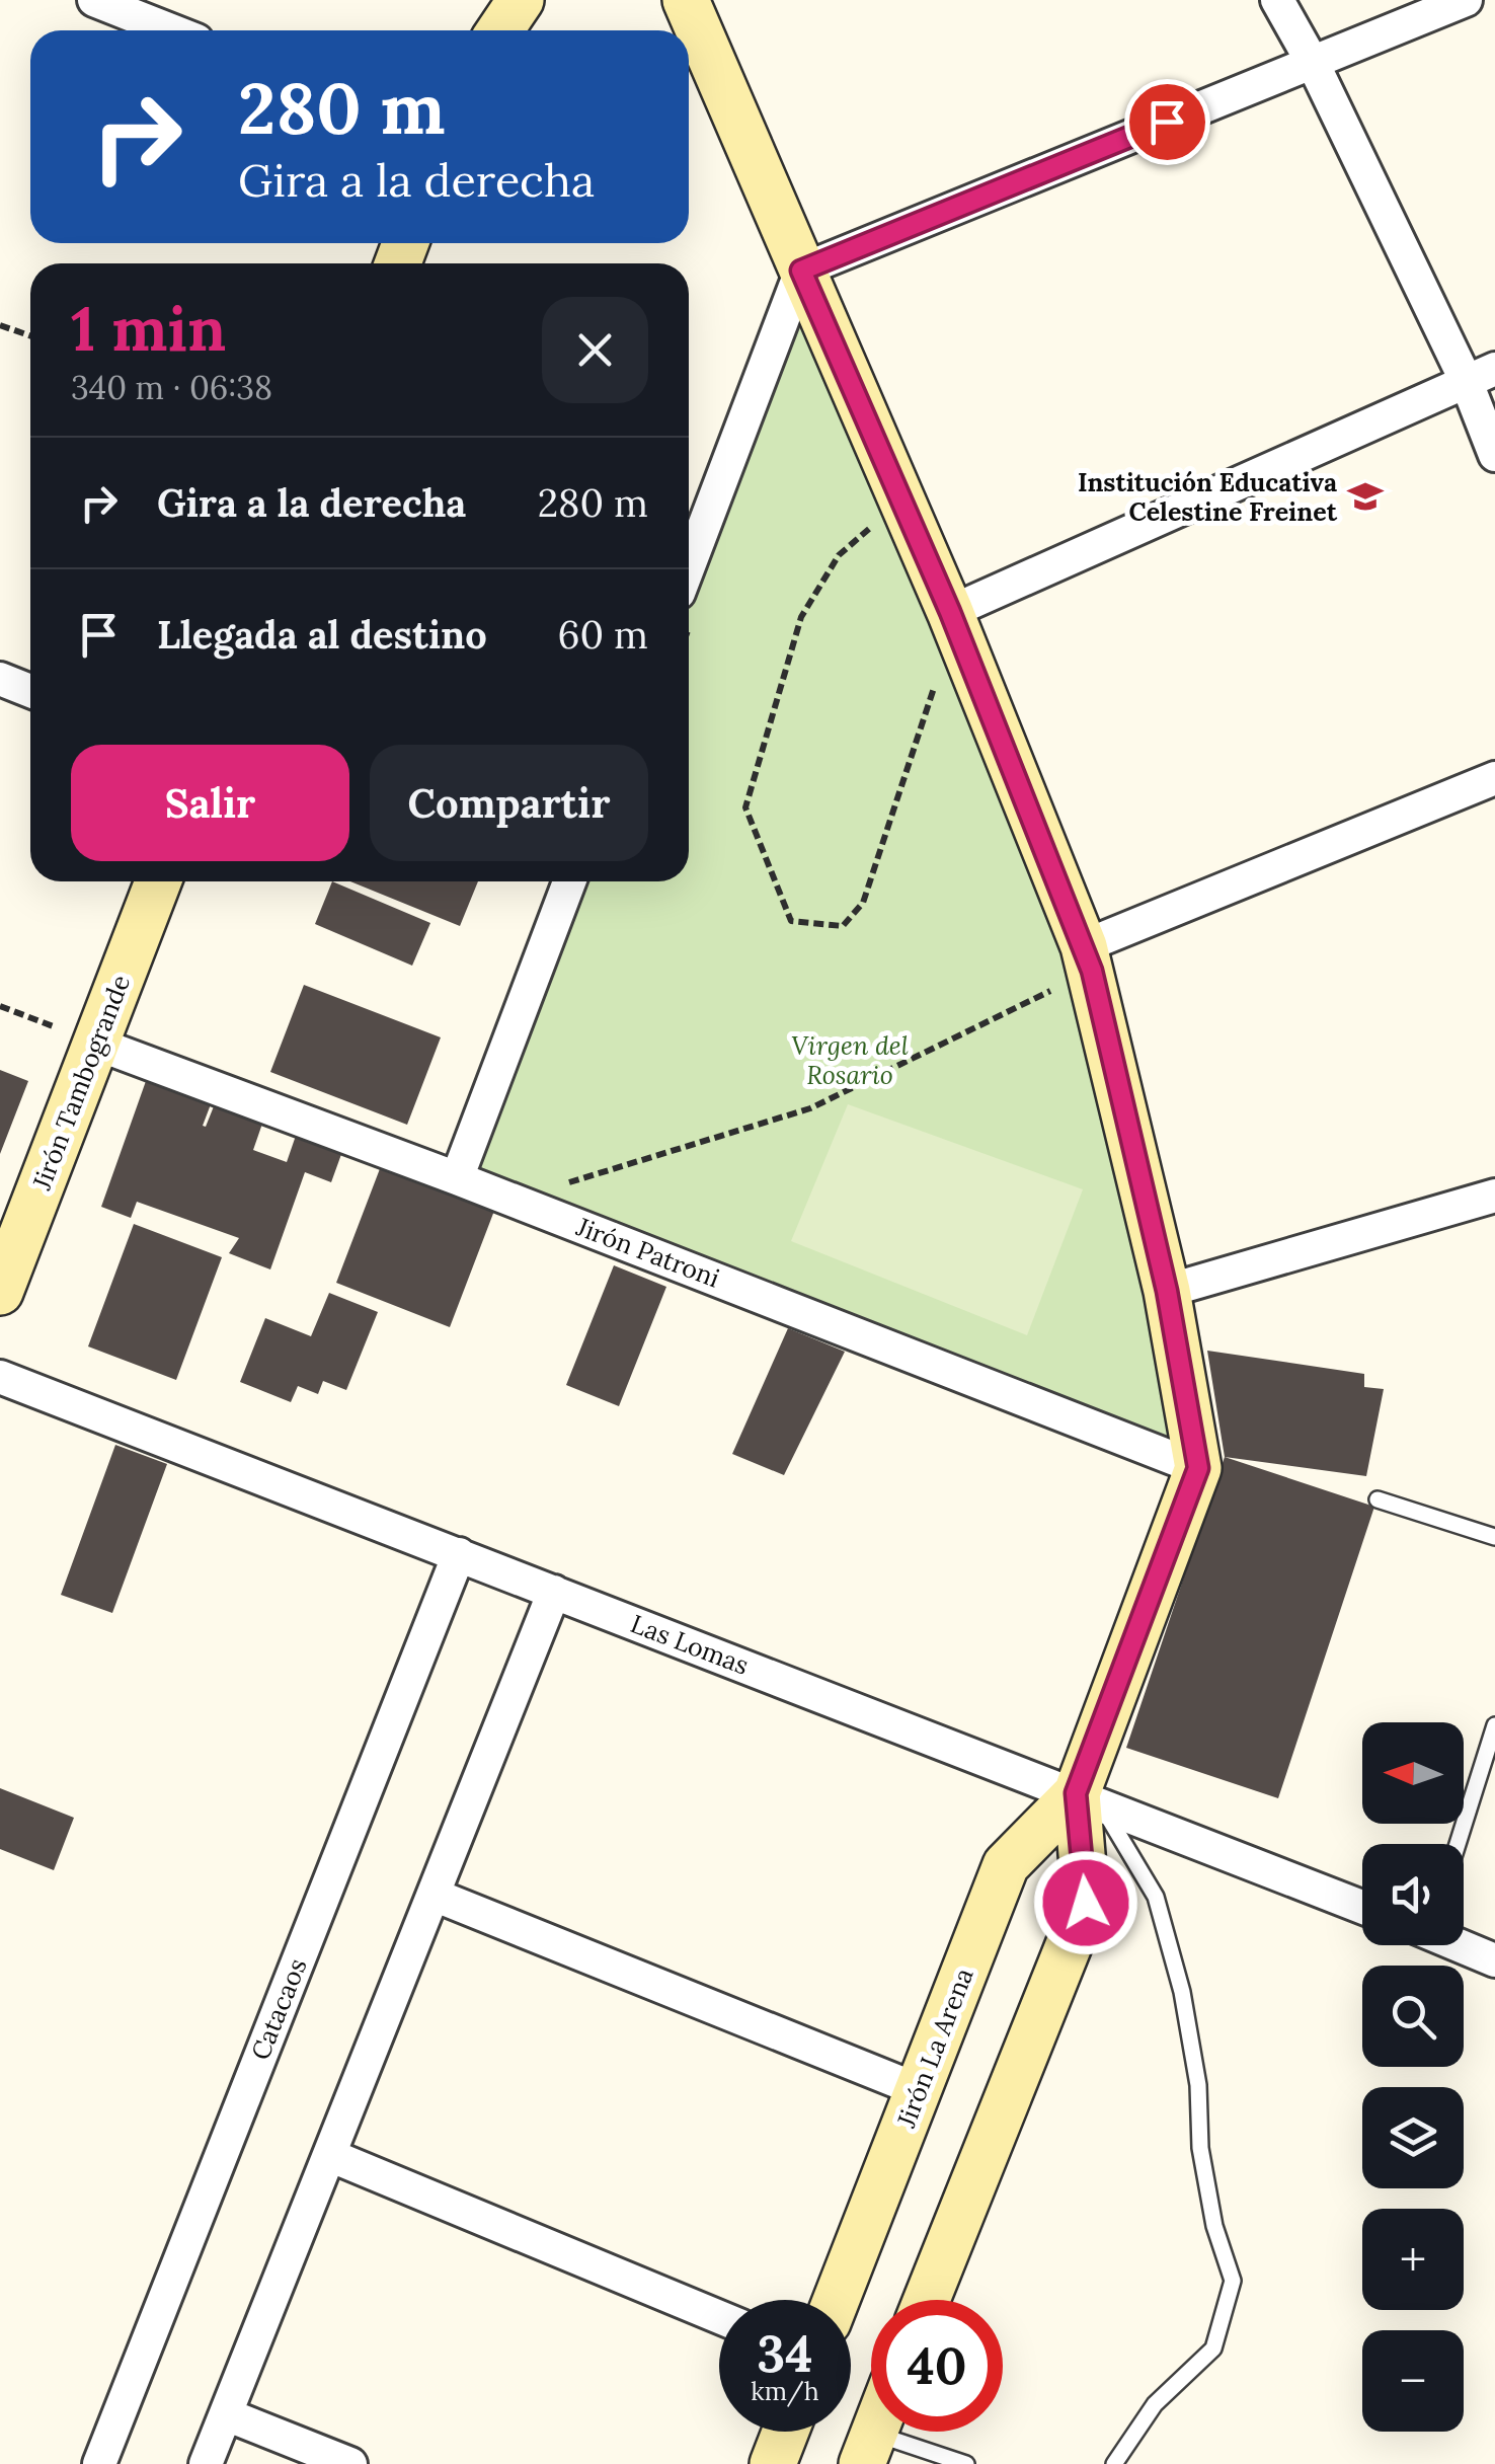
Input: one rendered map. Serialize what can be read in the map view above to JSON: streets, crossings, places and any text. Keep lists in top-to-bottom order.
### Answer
{
  "streets": {
    "street": [
      "Jirón Tambogrande",
      "Jirón Patroni",
      "Las Lomas",
      "Catacaos",
      "Jirón La Arena"
    ]
  },
  "crossings": [
    ["Jirón Tambogrande", "Jirón Patroni"],
    ["Jirón Patroni", "Jirón La Arena"],
    ["Las Lomas", "Catacaos"],
    ["Las Lomas", "Jirón La Arena"]
  ],
  "parks": ["Virgen del Rosario"],
  "places": {
    "school or university": ["Institución Educativa Celestine Freinet"]
  },
  "north": "left",
  "page": {
    "turn": ["280 m", "Gira a la derecha"],
    "heading": ["1 min", "340 m · 06:38"],
    "list": [
      {
        "name": "Gira a la derecha",
        "value": "280 m"
      },
      {
        "name": "Llegada al destino",
        "value": "60 m"
      }
    ],
    "buttons": ["Salir", "Compartir"],
    "map_buttons": ["+", "−"],
    "speed": "34 km/h",
    "limit": "40"
  }
}
